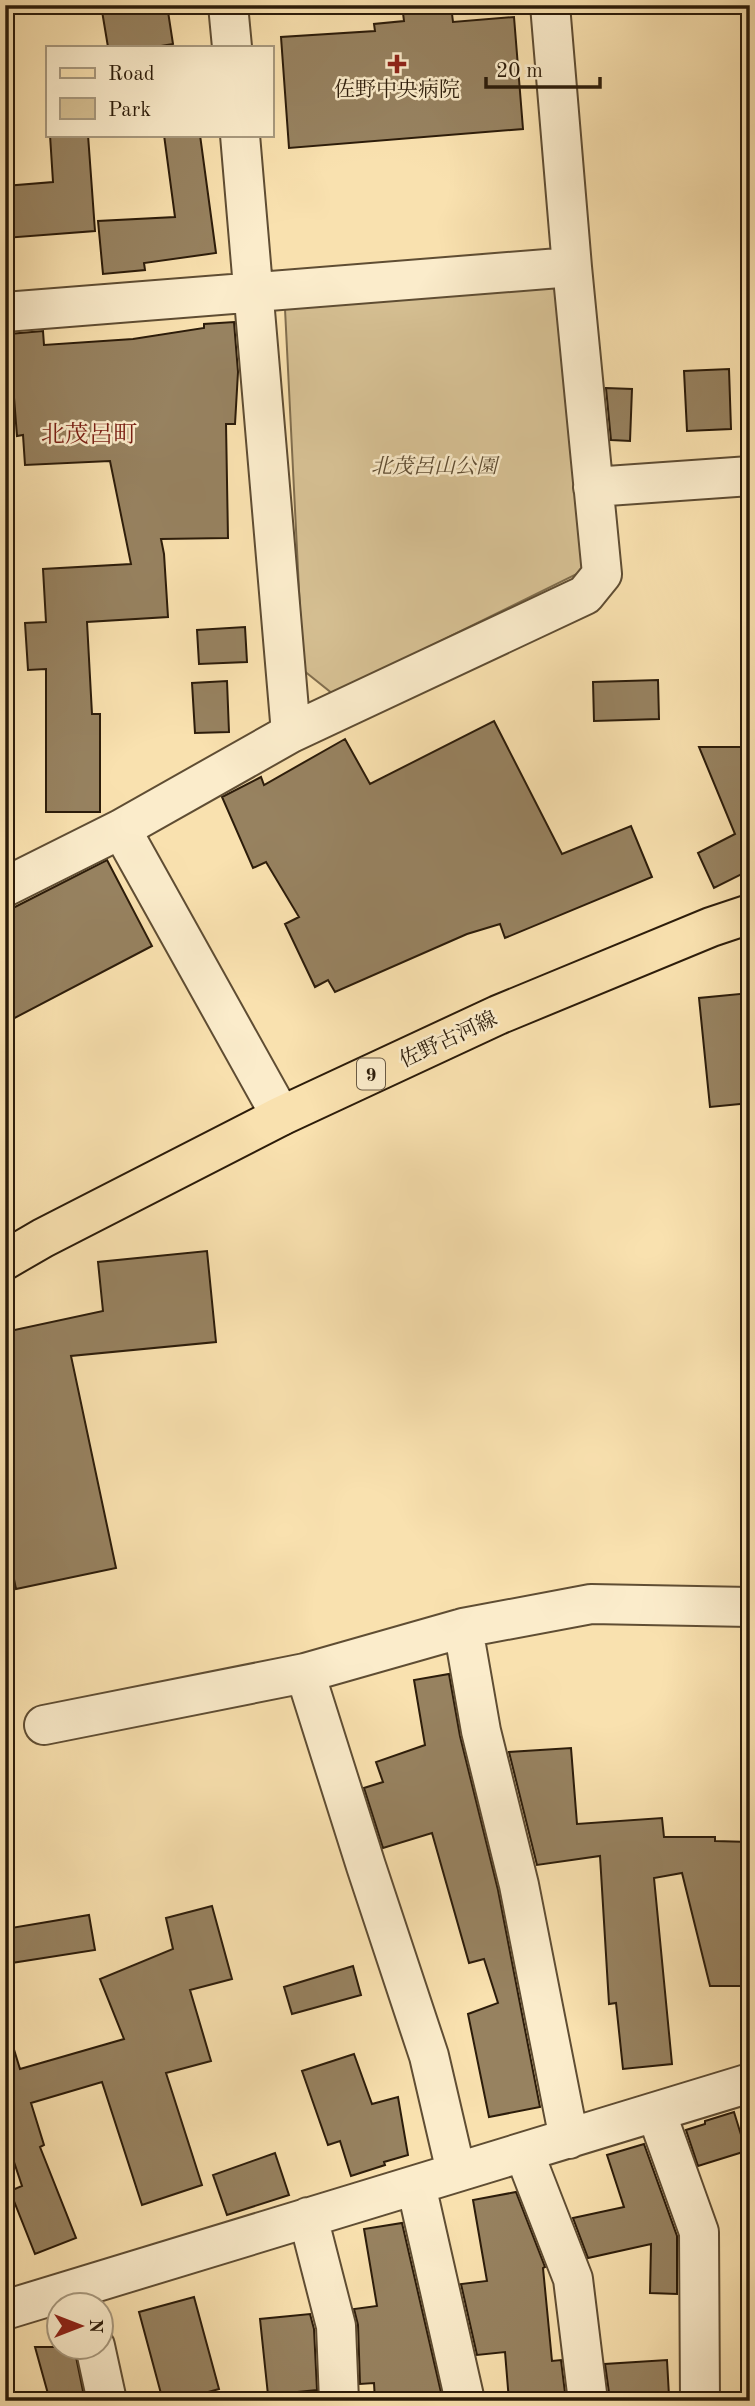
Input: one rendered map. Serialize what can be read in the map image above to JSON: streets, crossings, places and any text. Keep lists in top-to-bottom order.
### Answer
{
  "streets": {
    "main road": ["佐野古河線", "9"]
  },
  "districts": ["北茂呂町"],
  "parks": ["北茂呂山公園"],
  "places": {
    "health": ["佐野中央病院"]
  },
  "legend": ["Road", "Park"],
  "scale_bar": "20 m",
  "north": "right"
}
